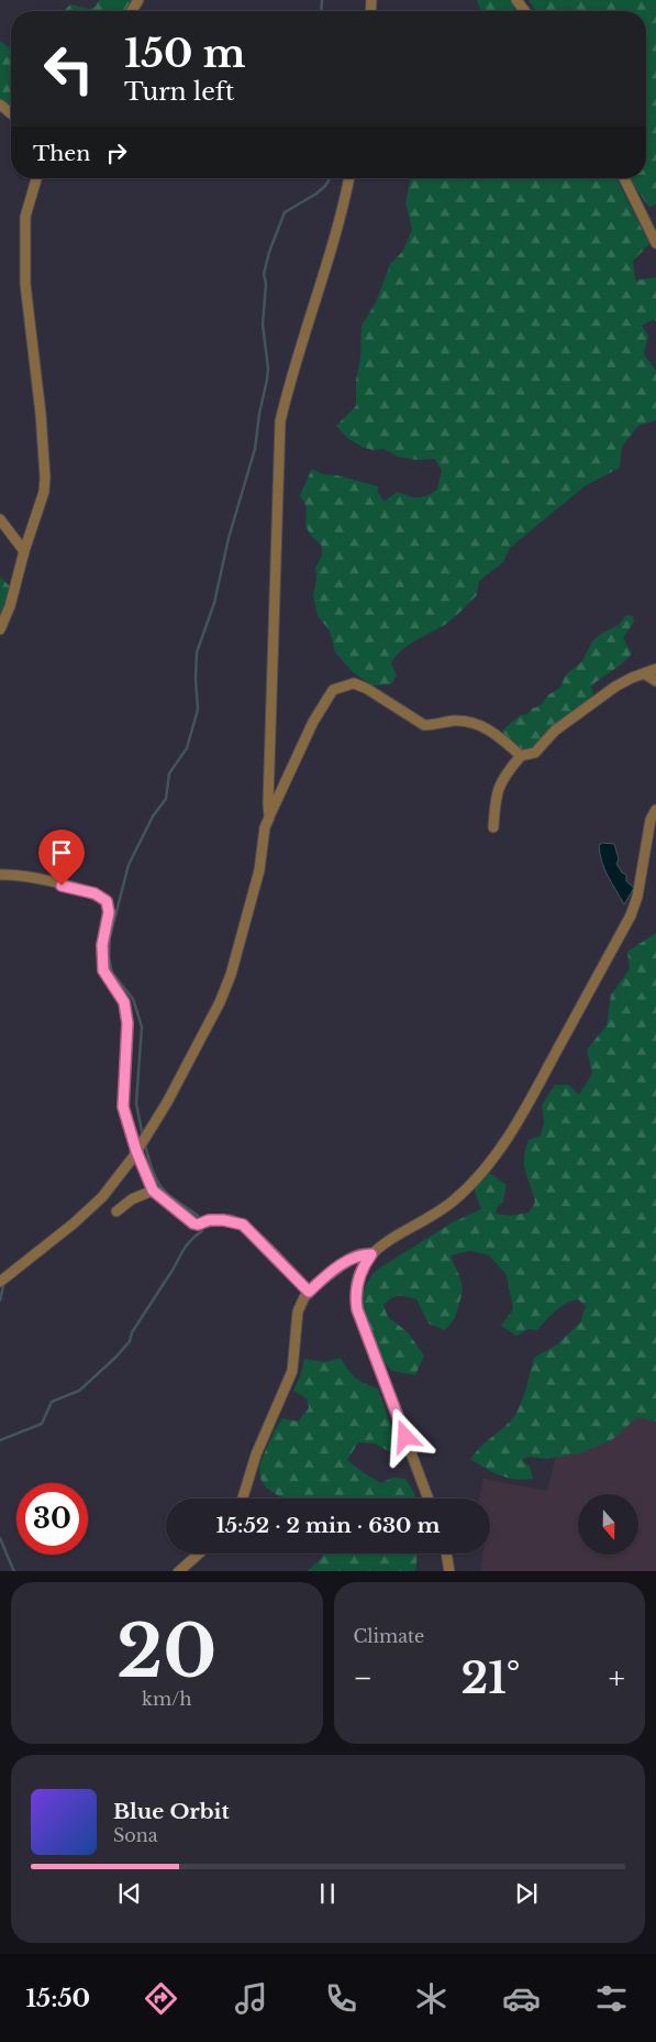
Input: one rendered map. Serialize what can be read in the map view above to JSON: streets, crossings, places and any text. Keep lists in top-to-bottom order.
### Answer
{
  "north": "bottom",
  "page": {
    "turn": ["150 m", "Turn left"],
    "then": "Then",
    "limit": "30",
    "trip": "15:52 · 2 min · 630 m",
    "tile": [
      ["20", "km/h"],
      "Climate"
    ],
    "heat": ["−", "21°", "+"],
    "song": ["Blue Orbit", "Sona"],
    "tabs": "15:50"
  }
}
